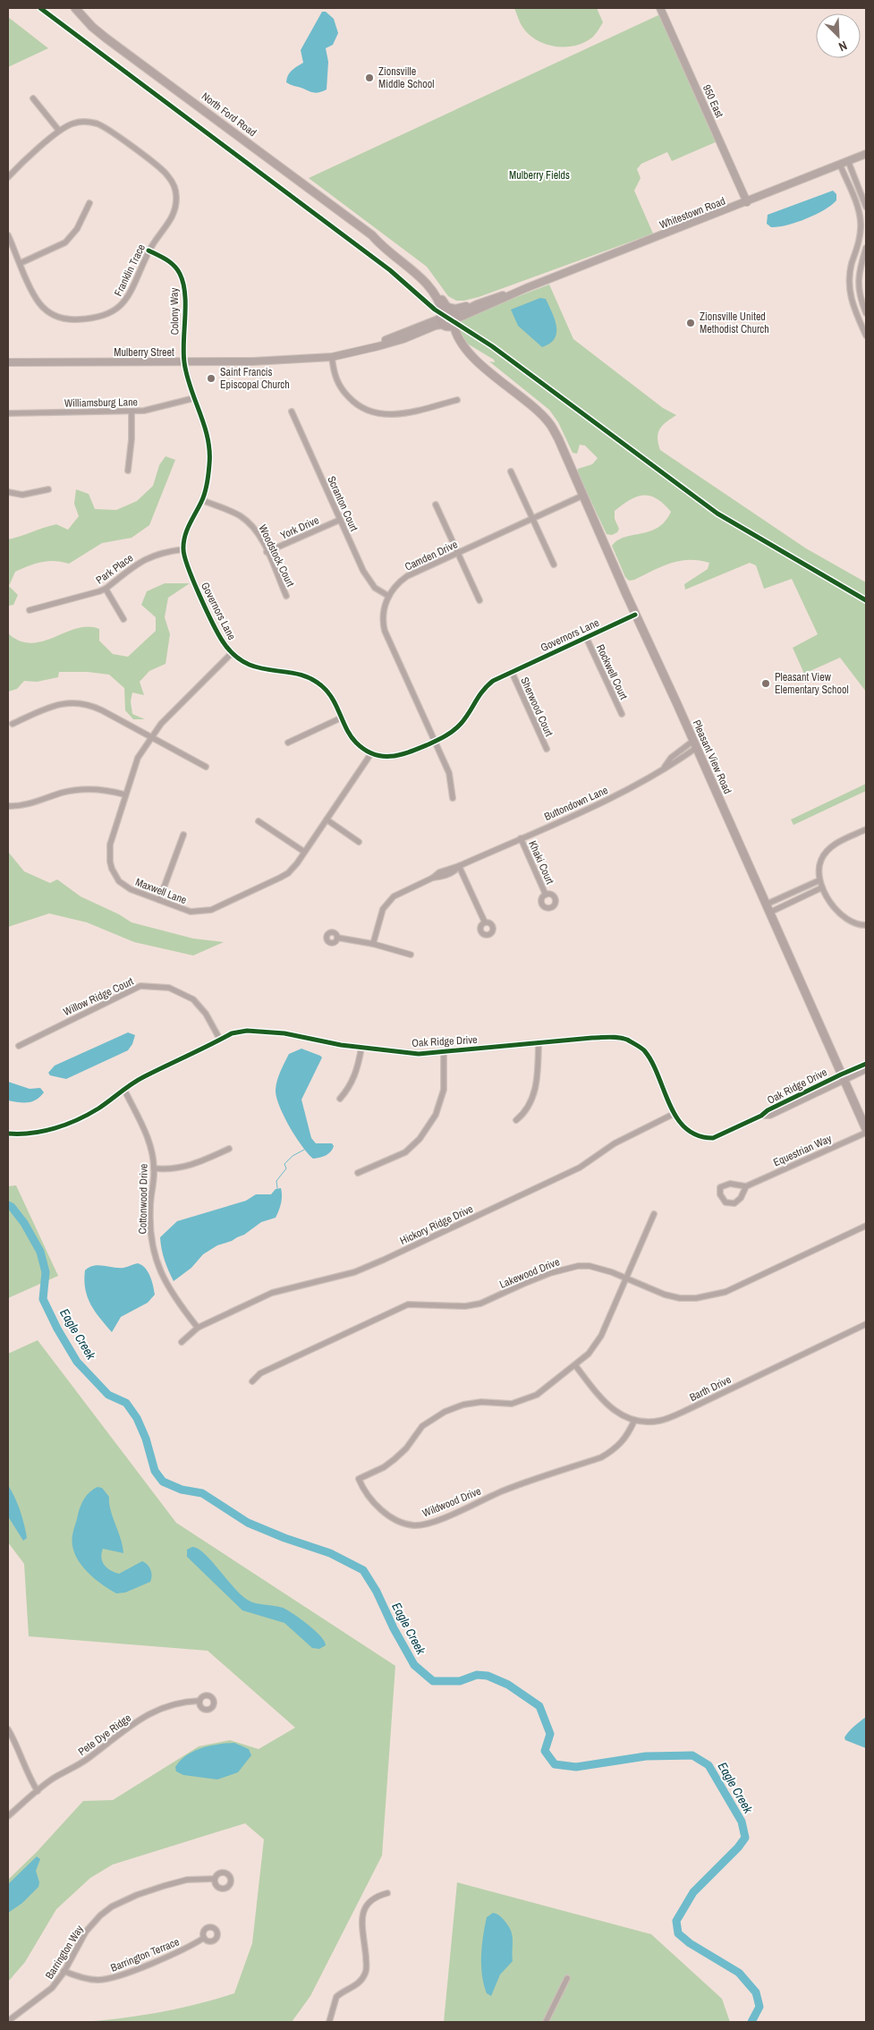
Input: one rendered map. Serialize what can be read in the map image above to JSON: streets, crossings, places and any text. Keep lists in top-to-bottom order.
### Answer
{
  "streets": {
    "main road": ["North Ford Road", "Pleasant View Road"],
    "street": [
      "950 East",
      "Whitestown Road",
      "Franklin Trace",
      "Colony Way",
      "Mulberry Street",
      "Williamsburg Lane",
      "Scranton Court",
      "York Drive",
      "Woodstock Court",
      "Camden Drive",
      "Park Place",
      "Governors Lane",
      "Rockwell Court",
      "Sherwood Court",
      "Buttondown Lane",
      "Khaki Court",
      "Maxwell Lane",
      "Willow Ridge Court",
      "Oak Ridge Drive",
      "Equestrian Way",
      "Cottonwood Drive",
      "Hickory Ridge Drive",
      "Lakewood Drive",
      "Barth Drive",
      "Wildwood Drive",
      "Pete Dye Ridge",
      "Barrington Way",
      "Barrington Terrace"
    ]
  },
  "crossings": [
    ["950 East", "Whitestown Road"],
    ["North Ford Road", "Whitestown Road"],
    ["North Ford Road", "Mulberry Street"],
    ["North Ford Road", "Pleasant View Road"],
    ["Whitestown Road", "Mulberry Street"],
    ["Whitestown Road", "Pleasant View Road"],
    ["Franklin Trace", "Colony Way"],
    ["Colony Way", "Mulberry Street"],
    ["Mulberry Street", "Pleasant View Road"],
    ["Scranton Court", "York Drive"],
    ["Scranton Court", "Camden Drive"],
    ["York Drive", "Woodstock Court"],
    ["Camden Drive", "Pleasant View Road"],
    ["Park Place", "Governors Lane"],
    ["Governors Lane", "Rockwell Court"],
    ["Governors Lane", "Sherwood Court"],
    ["Governors Lane", "Pleasant View Road"],
    ["Governors Lane", "Maxwell Lane"],
    ["Pleasant View Road", "Buttondown Lane"],
    ["Pleasant View Road", "Oak Ridge Drive"],
    ["Buttondown Lane", "Khaki Court"],
    ["Willow Ridge Court", "Oak Ridge Drive"],
    ["Oak Ridge Drive", "Cottonwood Drive"],
    ["Oak Ridge Drive", "Hickory Ridge Drive"],
    ["Cottonwood Drive", "Hickory Ridge Drive"],
    ["Lakewood Drive", "Wildwood Drive"],
    ["Barth Drive", "Wildwood Drive"],
    ["Barrington Way", "Barrington Terrace"]
  ],
  "water": ["Eagle Creek"],
  "parks": ["Mulberry Fields"],
  "places": [
    "Zionsville Middle School",
    "Zionsville United Methodist Church",
    "Saint Francis Episcopal Church",
    "Pleasant View Elementary School"
  ],
  "north": "bottom right"
}
